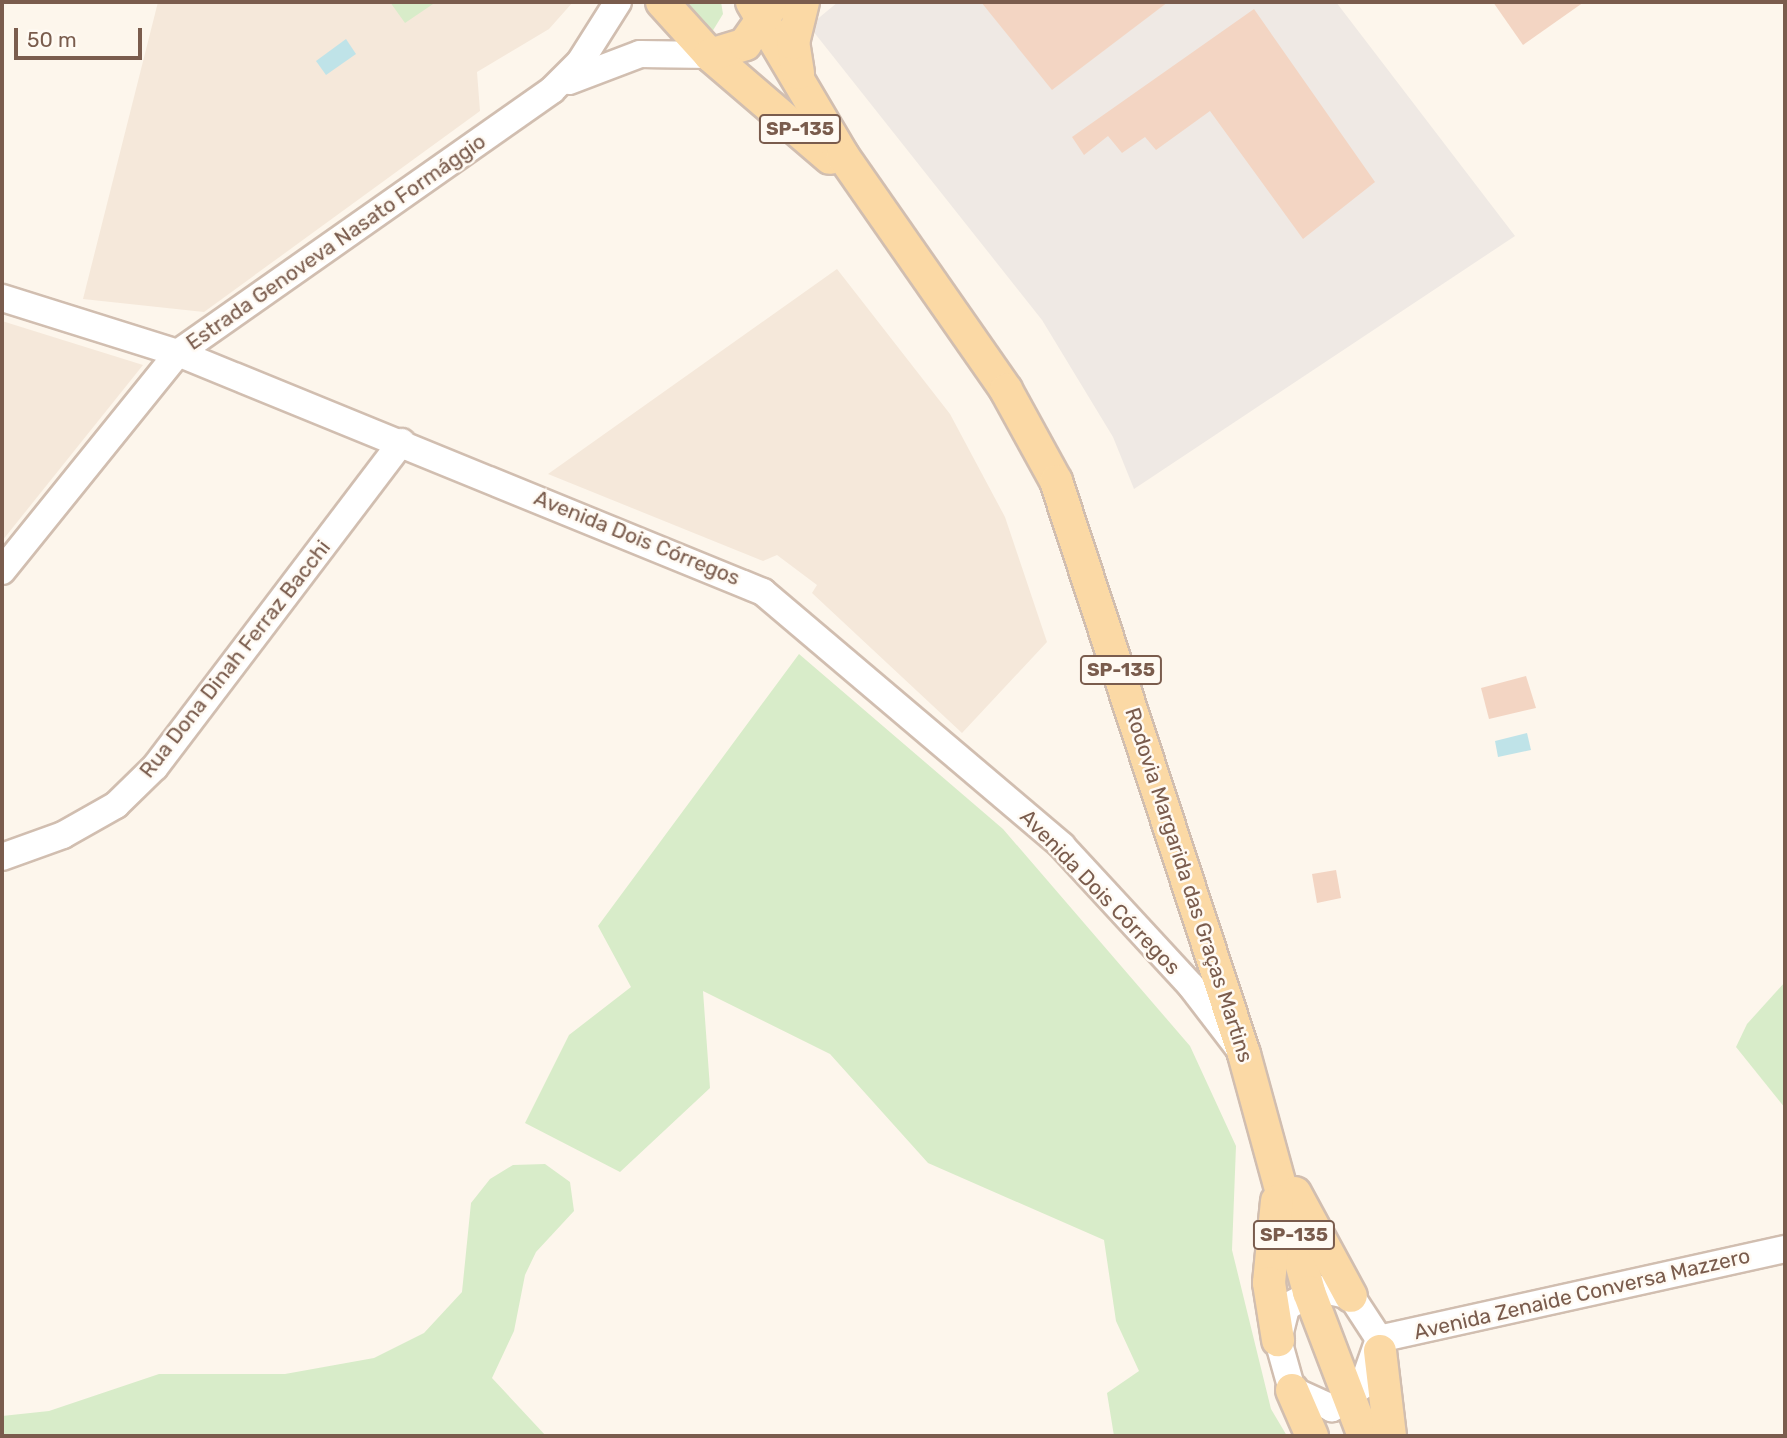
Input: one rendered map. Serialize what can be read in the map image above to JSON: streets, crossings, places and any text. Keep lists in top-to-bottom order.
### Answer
{
  "streets": {
    "main road": ["SP-135", "Rodovia Margarida das Graças Martins"],
    "street": [
      "Estrada Genoveva Nasato Formággio",
      "Avenida Dois Córregos",
      "Rua Dona Dinah Ferraz Bacchi",
      "Avenida Zenaide Conversa Mazzero"
    ]
  },
  "crossings": [
    ["Estrada Genoveva Nasato Formággio", "Avenida Dois Córregos"],
    ["Estrada Genoveva Nasato Formággio", "Rodovia Margarida das Graças Martins"],
    ["Avenida Dois Córregos", "Rua Dona Dinah Ferraz Bacchi"],
    ["Avenida Dois Córregos", "Rodovia Margarida das Graças Martins"]
  ],
  "scale_bar": "50 m"
}
